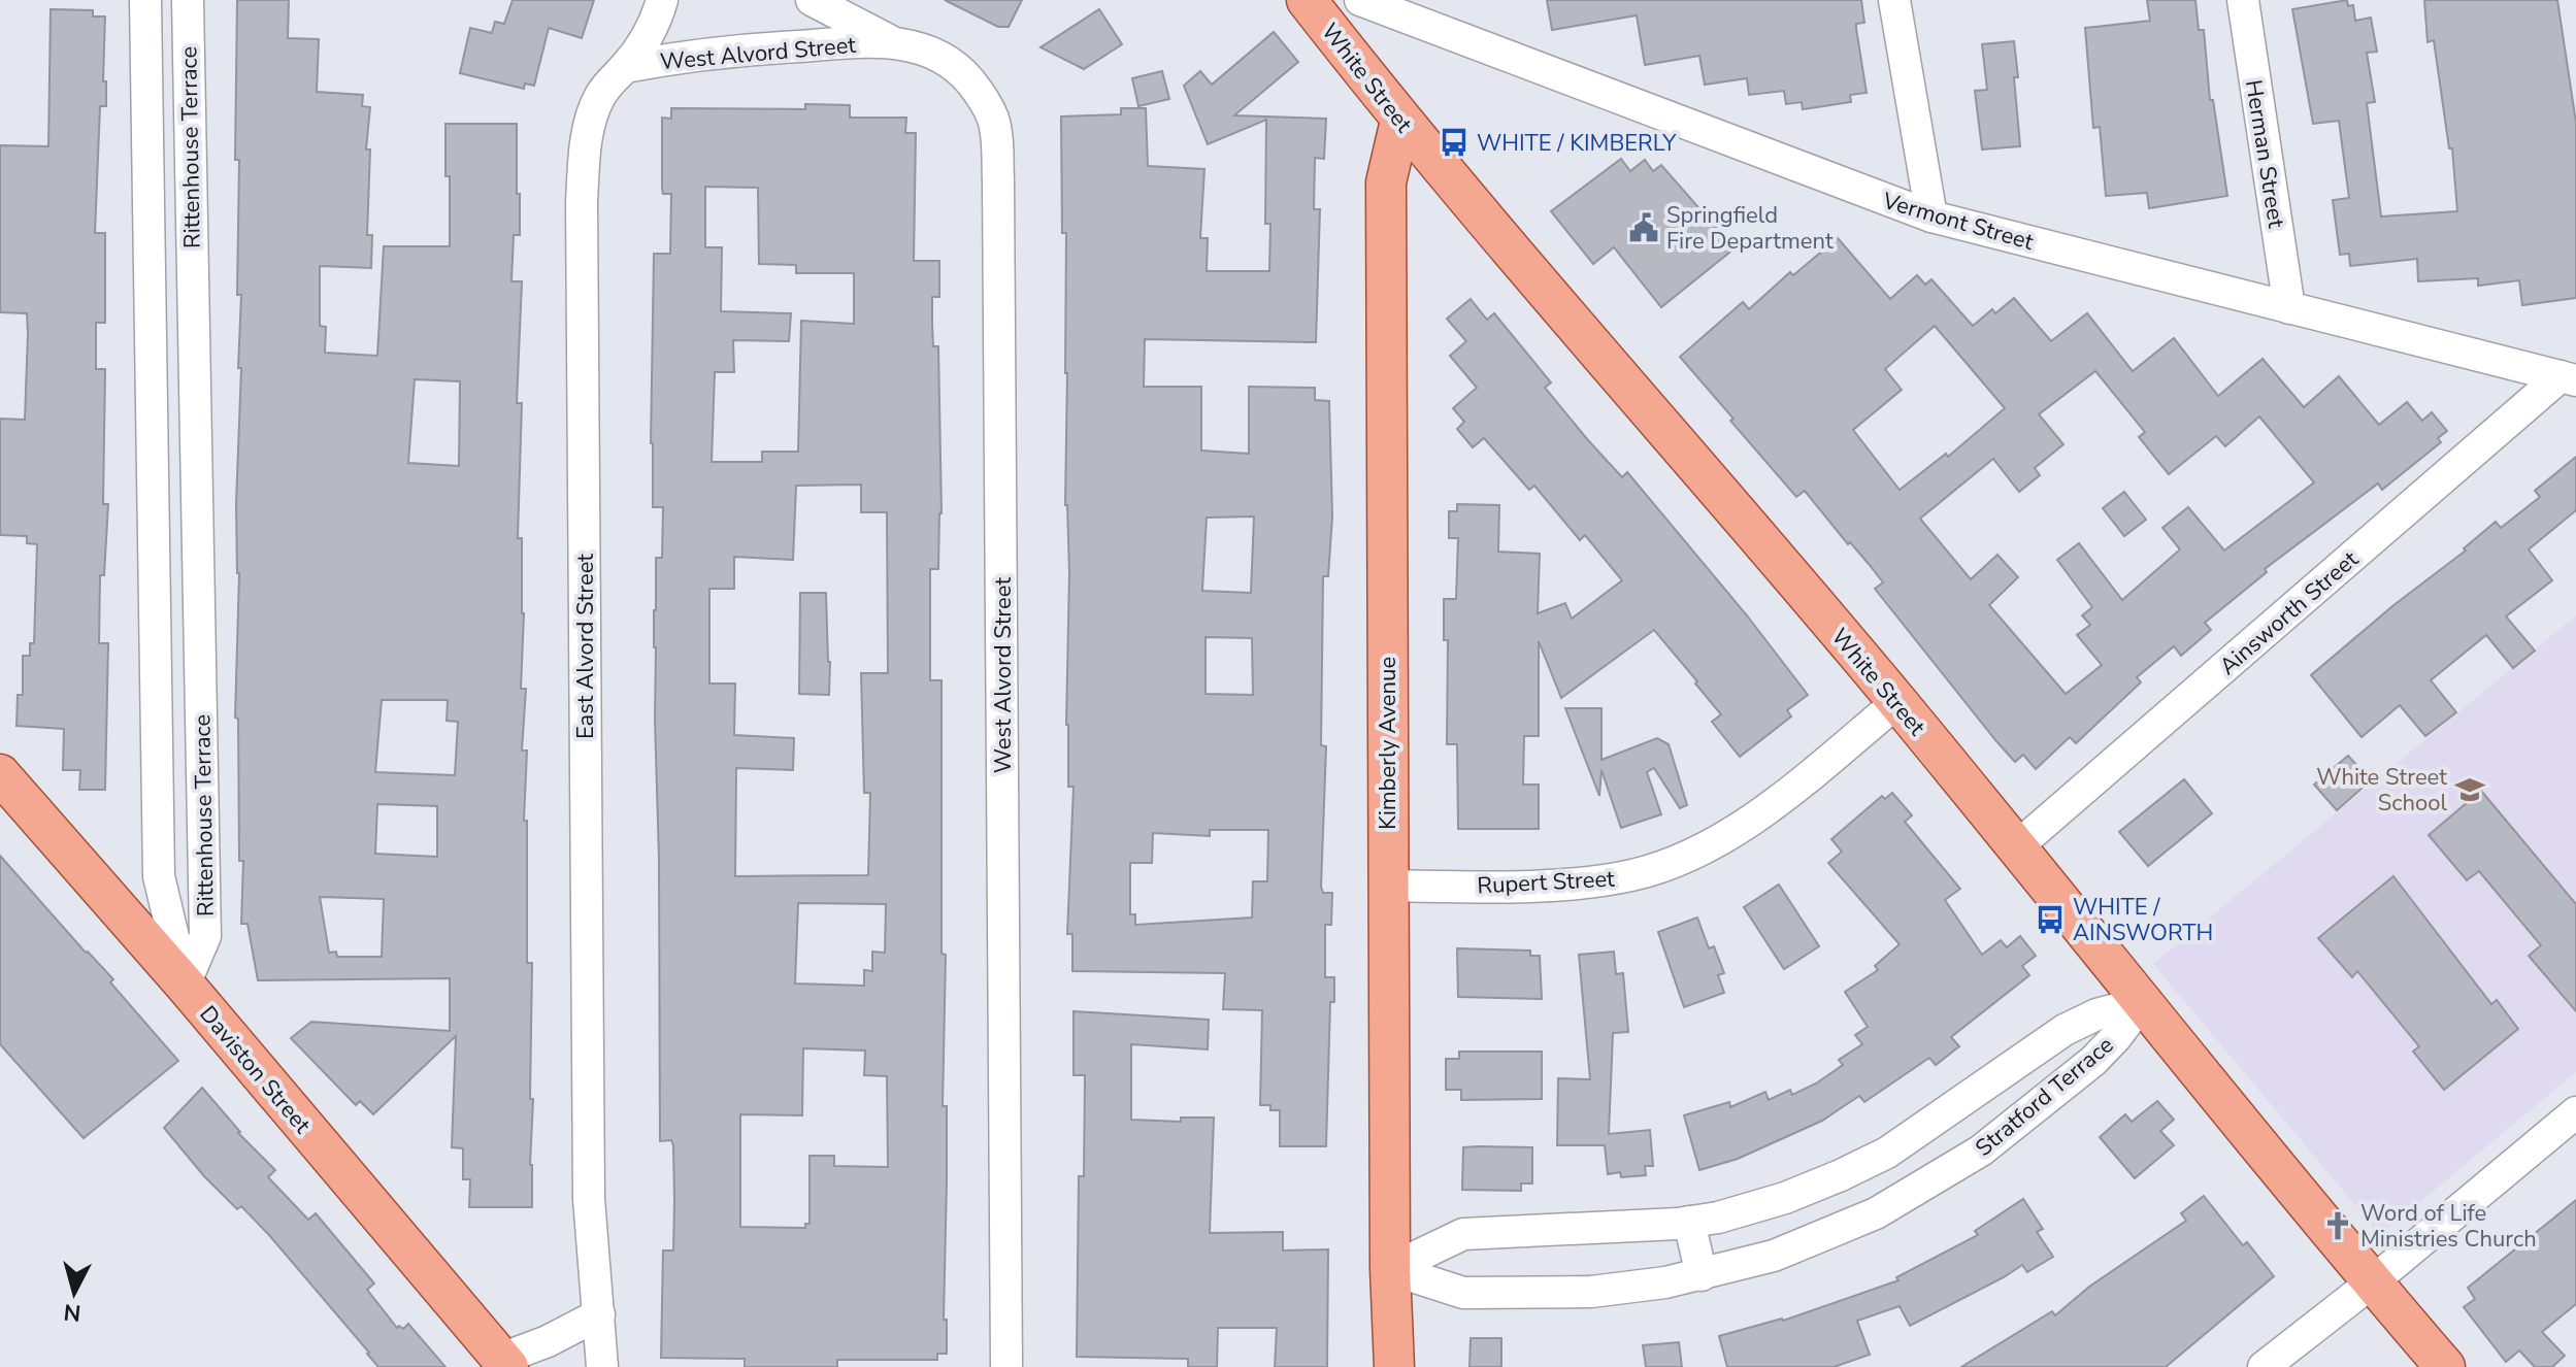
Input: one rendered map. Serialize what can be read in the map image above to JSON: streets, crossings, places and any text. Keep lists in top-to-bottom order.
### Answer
{
  "streets": {
    "main road": ["White Street", "Kimberly Avenue", "Daviston Street"],
    "street": [
      "West Alvord Street",
      "Rittenhouse Terrace",
      "Herman Street",
      "Vermont Street",
      "Ainsworth Street",
      "East Alvord Street",
      "Rupert Street",
      "Stratford Terrace"
    ]
  },
  "crossings": [
    ["West Alvord Street", "East Alvord Street"],
    ["White Street", "Ainsworth Street"],
    ["White Street", "Kimberly Avenue"],
    ["White Street", "Rupert Street"],
    ["White Street", "Stratford Terrace"],
    ["Rittenhouse Terrace", "Daviston Street"],
    ["Herman Street", "Vermont Street"],
    ["Vermont Street", "Ainsworth Street"],
    ["Kimberly Avenue", "Rupert Street"],
    ["Kimberly Avenue", "Stratford Terrace"]
  ],
  "places": {
    "bus stop": ["WHITE / KIMBERLY", "WHITE / AINSWORTH"],
    "public building": ["Springfield Fire Department"],
    "school or university": ["White Street School"],
    "church": ["Word of Life Ministries Church"]
  },
  "north": "bottom"
}
